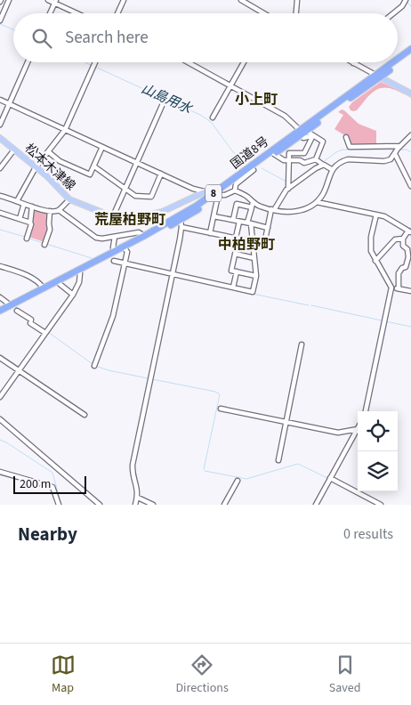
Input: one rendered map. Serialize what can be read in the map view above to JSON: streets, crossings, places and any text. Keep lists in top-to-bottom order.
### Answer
{
  "streets": {
    "highway": ["国道8号", "8"],
    "main road": ["松本木津線"]
  },
  "crossings": [
    ["国道8号", "松本木津線"]
  ],
  "districts": ["小上町", "荒屋柏野町", "中柏野町"],
  "water": ["山島用水"],
  "scale_bar": "200 m",
  "page": {
    "search": "Search here",
    "scale": "200 m",
    "heading": ["Nearby", "0 results"],
    "nav": ["Map", "Directions", "Saved"]
  }
}
